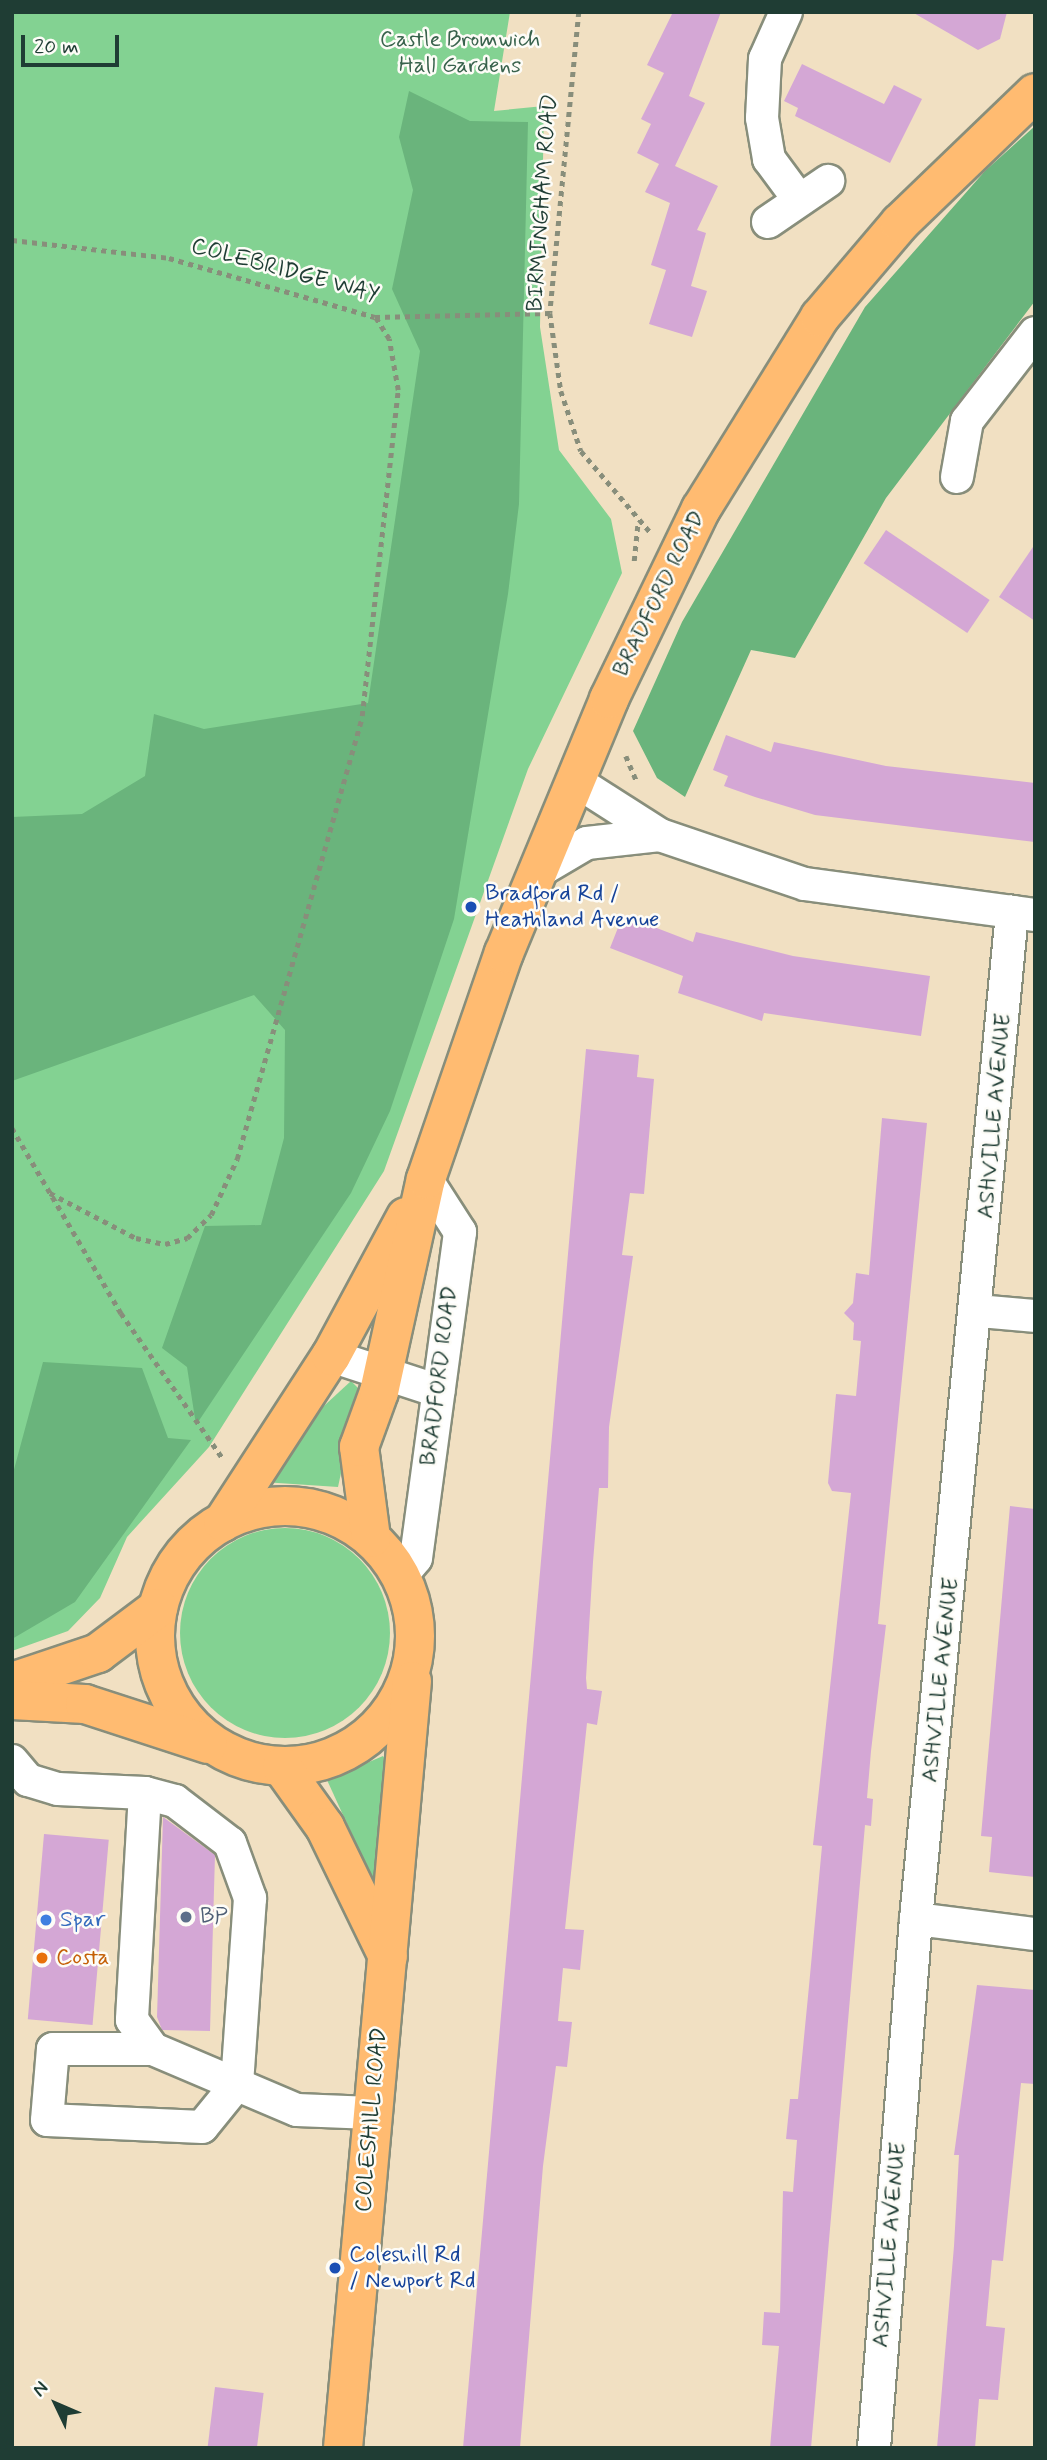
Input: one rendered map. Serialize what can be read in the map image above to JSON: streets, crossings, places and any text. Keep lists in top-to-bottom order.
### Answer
{
  "streets": {
    "main road": ["BRADFORD ROAD", "COLESHILL ROAD"],
    "street": ["ASHVILLE AVENUE"],
    "path": ["BIRMINGHAM ROAD", "COLEBRIDGE WAY"]
  },
  "crossings": [
    ["BIRMINGHAM ROAD", "COLEBRIDGE WAY"],
    ["BRADFORD ROAD", "COLESHILL ROAD"]
  ],
  "parks": ["Castle Bromwich Hall Gardens"],
  "places": [
    "Bradford Rd / Heathland Avenue",
    "BP",
    "Spar",
    "Costa",
    "Coleshill Rd / Newport Rd"
  ],
  "scale_bar": "20 m",
  "north": "top left"
}
